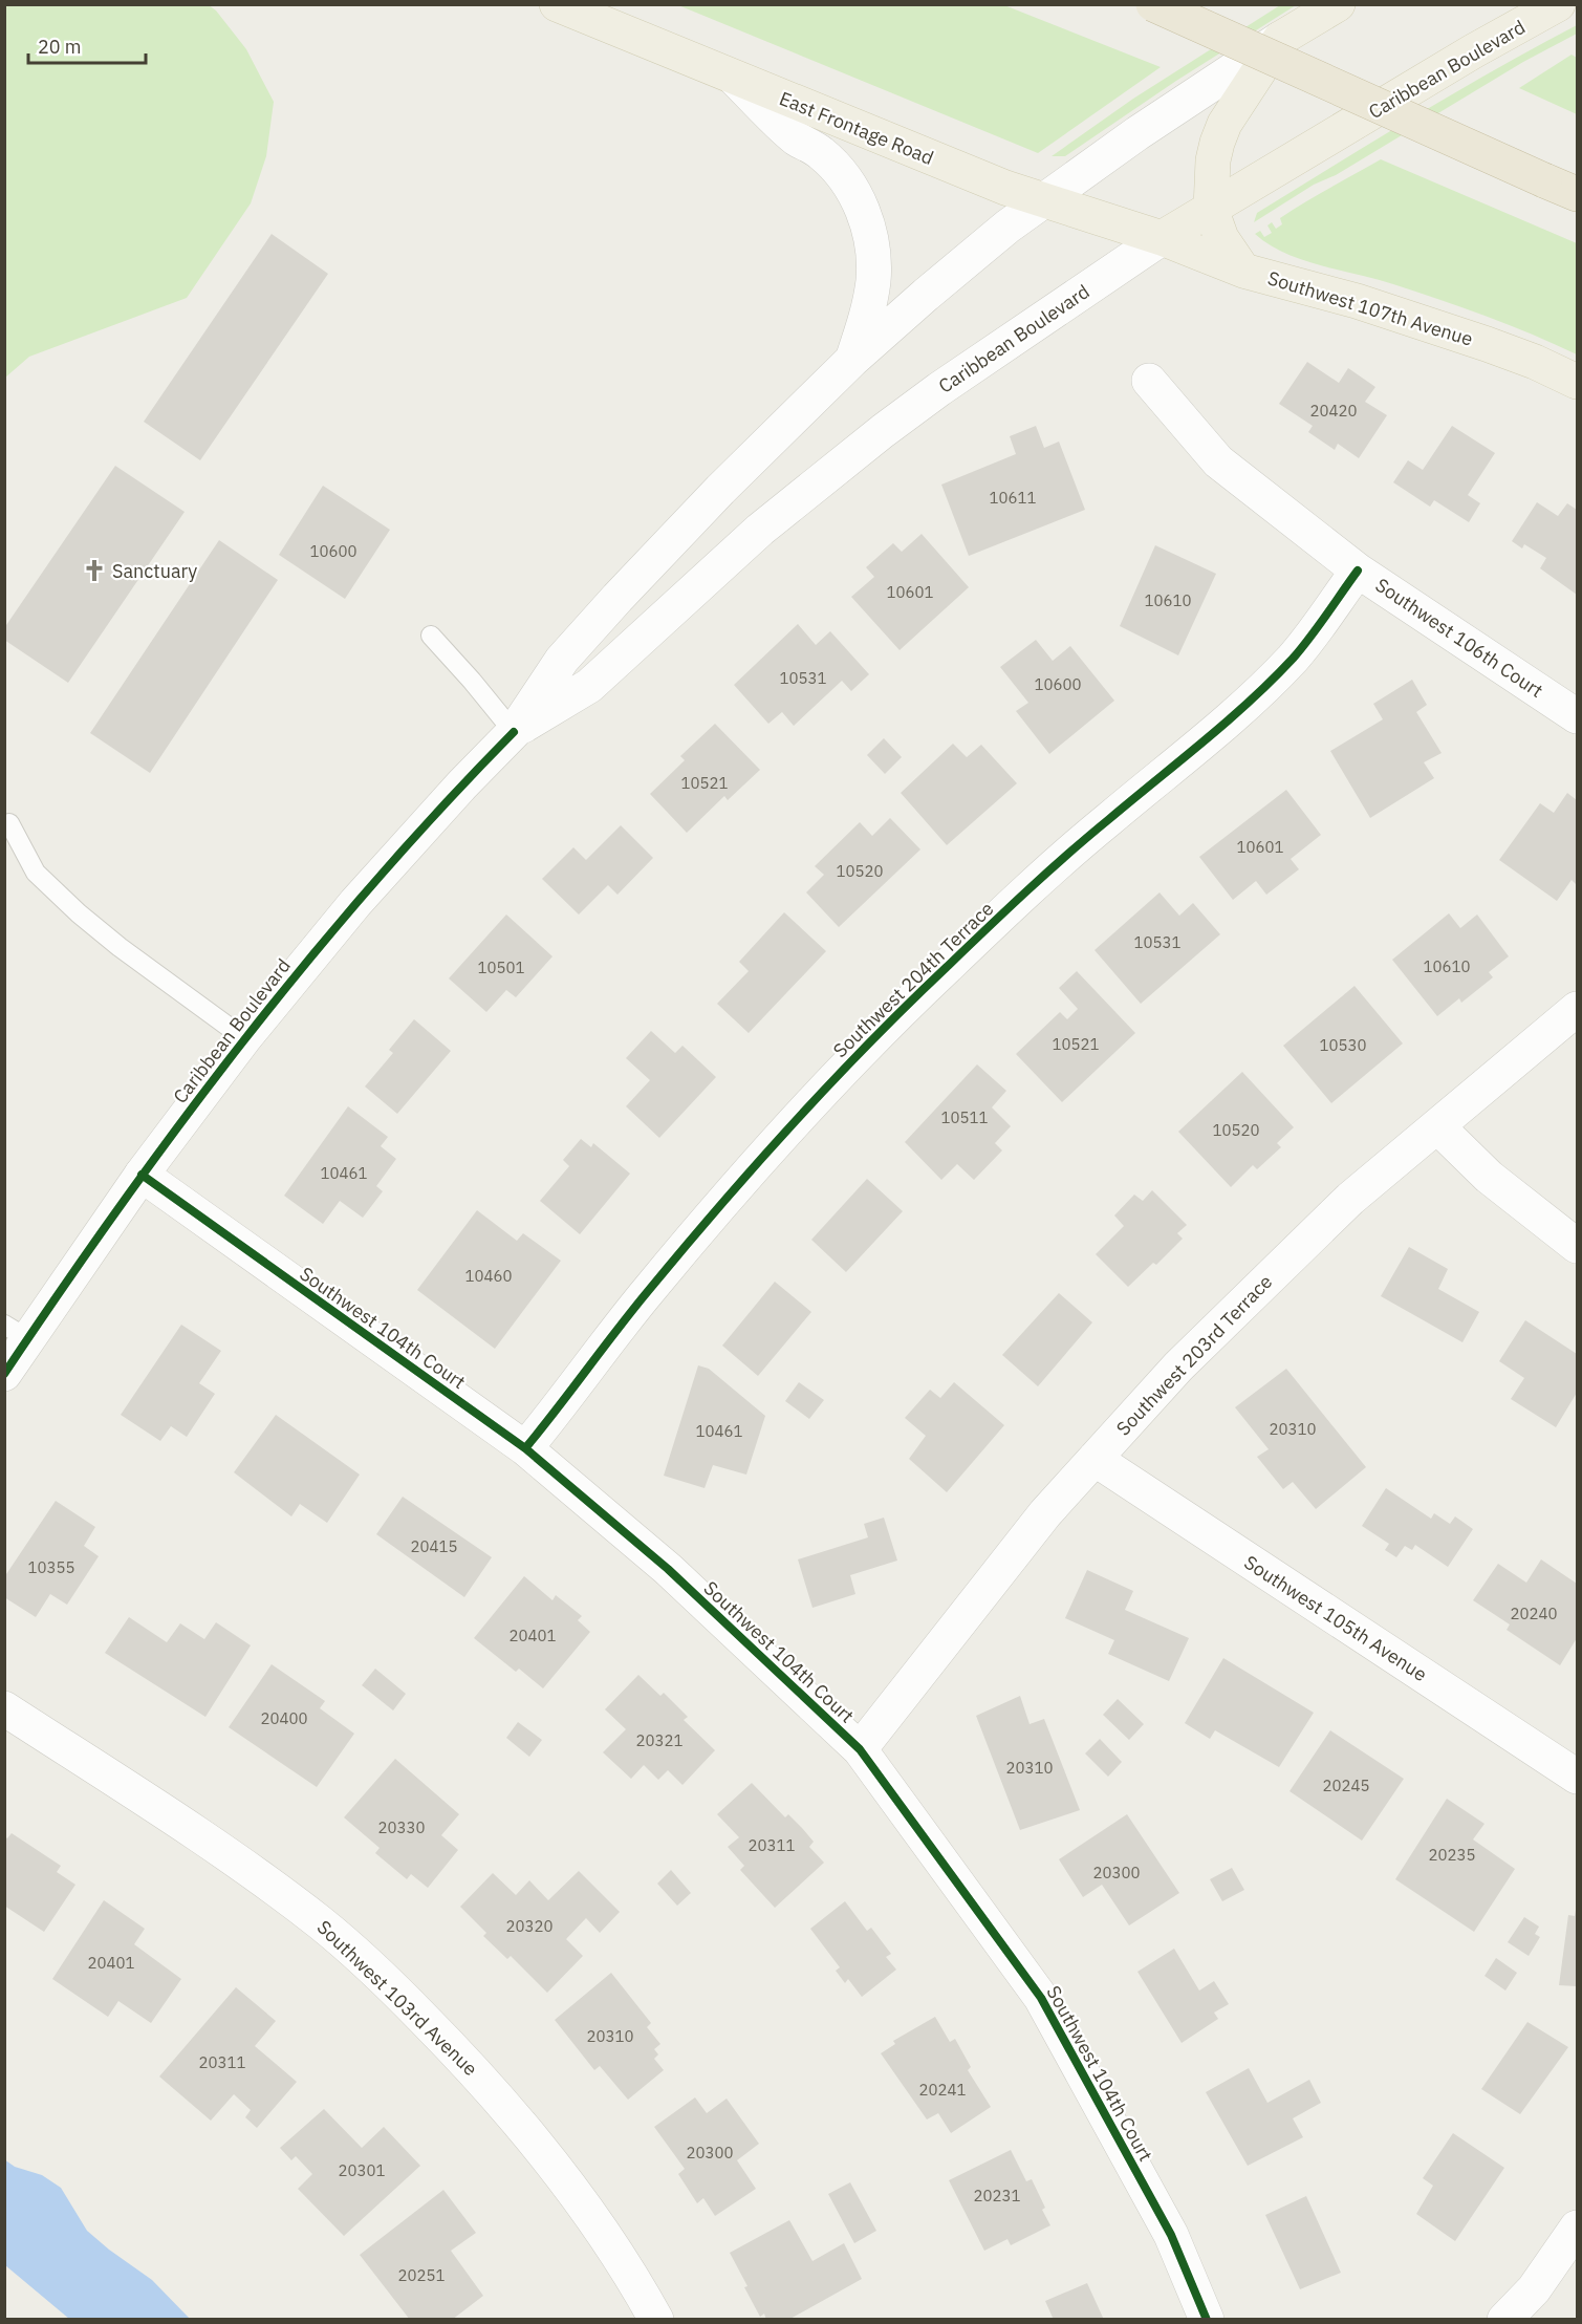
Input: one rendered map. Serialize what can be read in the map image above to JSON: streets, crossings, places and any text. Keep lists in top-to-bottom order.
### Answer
{
  "streets": {
    "main road": ["Caribbean Boulevard", "East Frontage Road", "Southwest 107th Avenue"],
    "street": [
      "Southwest 106th Court",
      "Southwest 204th Terrace",
      "Southwest 104th Court",
      "Southwest 203rd Terrace",
      "Southwest 105th Avenue",
      "Southwest 103rd Avenue"
    ]
  },
  "crossings": [
    ["Caribbean Boulevard", "East Frontage Road"],
    ["Caribbean Boulevard", "Southwest 107th Avenue"],
    ["Caribbean Boulevard", "Southwest 104th Court"],
    ["East Frontage Road", "Southwest 107th Avenue"],
    ["Southwest 106th Court", "Southwest 204th Terrace"],
    ["Southwest 204th Terrace", "Southwest 104th Court"],
    ["Southwest 104th Court", "Southwest 203rd Terrace"],
    ["Southwest 203rd Terrace", "Southwest 105th Avenue"]
  ],
  "places": {
    "church": ["Sanctuary"]
  },
  "house_numbers": [
    "20420",
    "10611",
    "10600",
    "10601",
    "10610",
    "10531",
    "10600",
    "10521",
    "10601",
    "10520",
    "10531",
    "10610",
    "10501",
    "10521",
    "10530",
    "10511",
    "10520",
    "10461",
    "10460",
    "20310",
    "10461",
    "20415",
    "10355",
    "20240",
    "20401",
    "20400",
    "20321",
    "20310",
    "20245",
    "20330",
    "20311",
    "20235",
    "20300",
    "20320",
    "20401",
    "20310",
    "20311",
    "20241",
    "20300",
    "20301",
    "20231",
    "20251"
  ],
  "scale_bar": "20 m"
}
